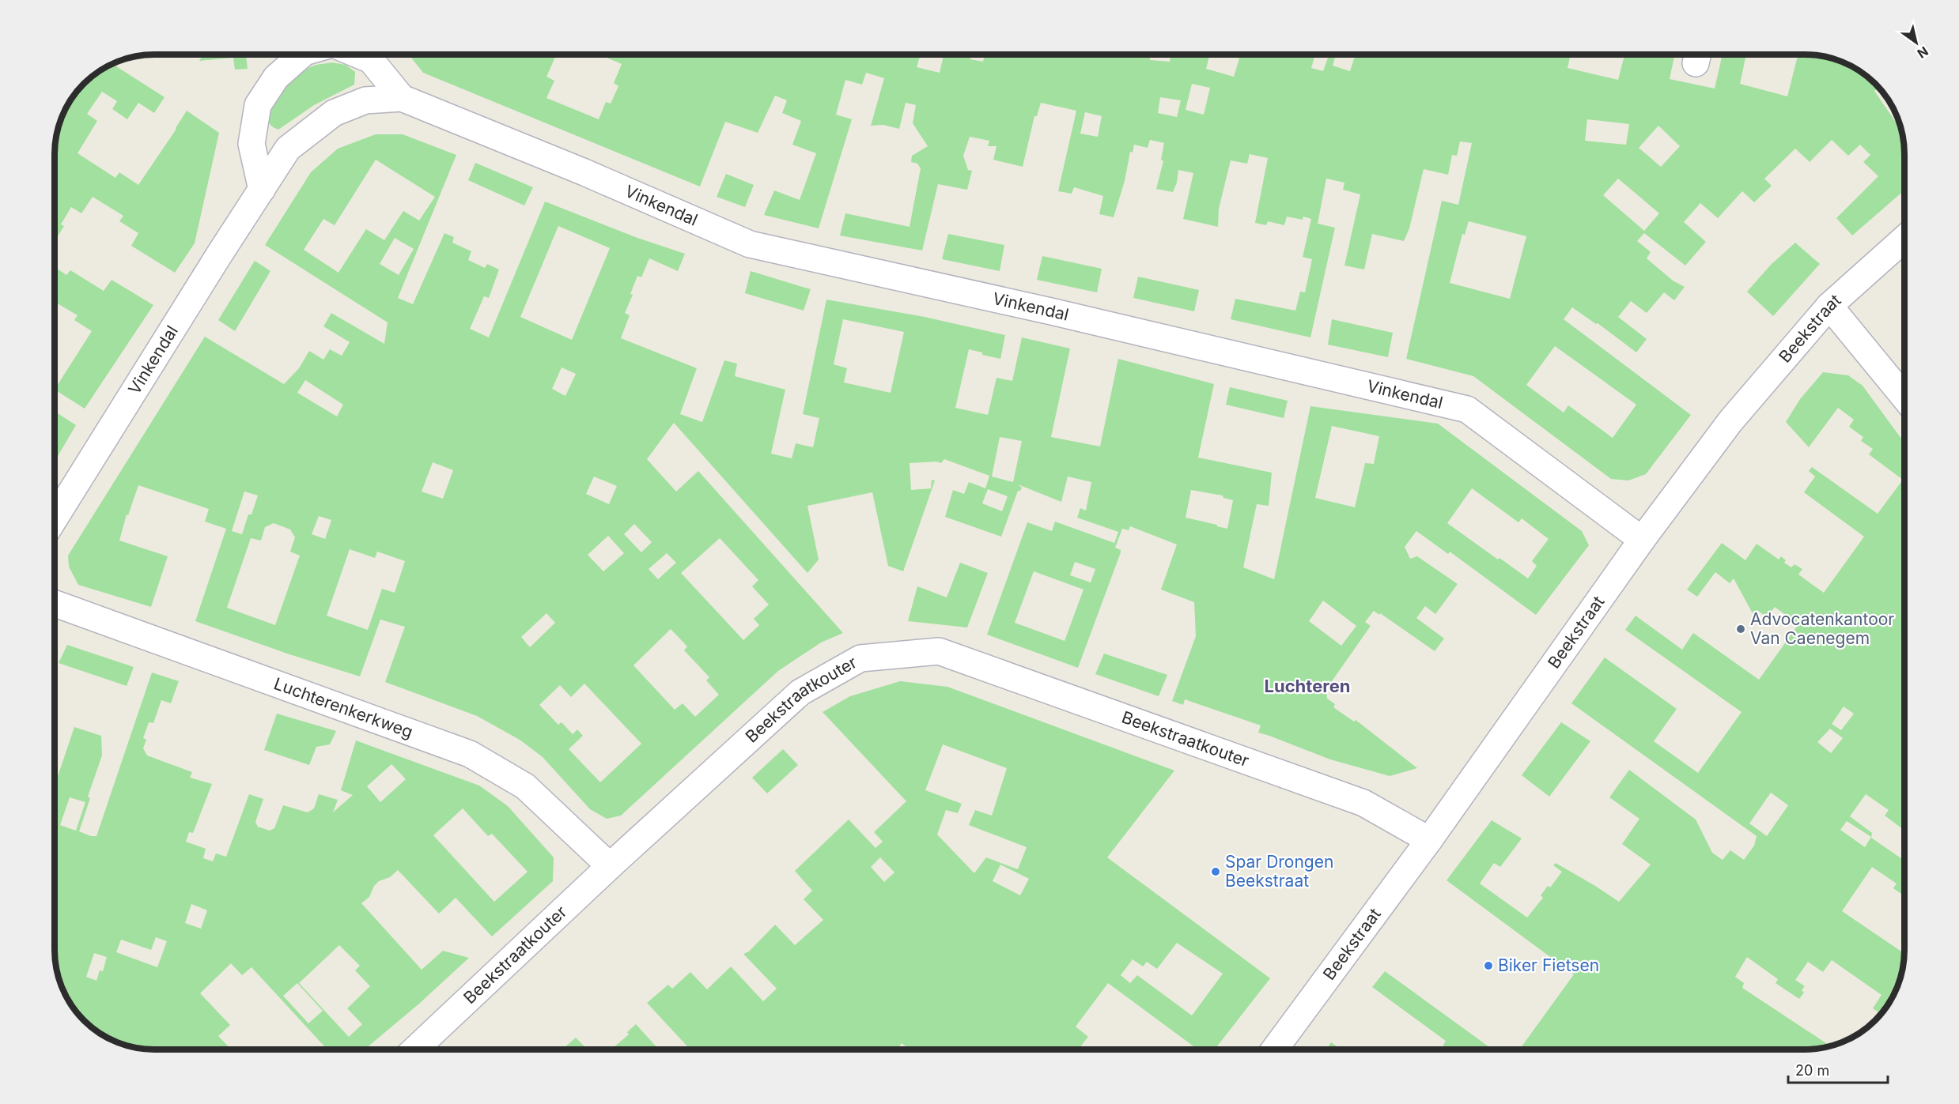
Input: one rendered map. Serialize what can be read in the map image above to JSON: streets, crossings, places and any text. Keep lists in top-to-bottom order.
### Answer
{
  "streets": {
    "street": [
      "Vinkendal",
      "Beekstraat",
      "Beekstraatkouter",
      "Luchterenkerkweg"
    ]
  },
  "crossings": [
    ["Vinkendal", "Beekstraat"],
    ["Beekstraat", "Beekstraatkouter"],
    ["Beekstraatkouter", "Luchterenkerkweg"]
  ],
  "districts": ["Luchteren"],
  "places": ["Advocatenkantoor Van Caenegem", "Spar Drongen Beekstraat", "Biker Fietsen"],
  "scale_bar": "20 m",
  "north": "bottom right"
}
